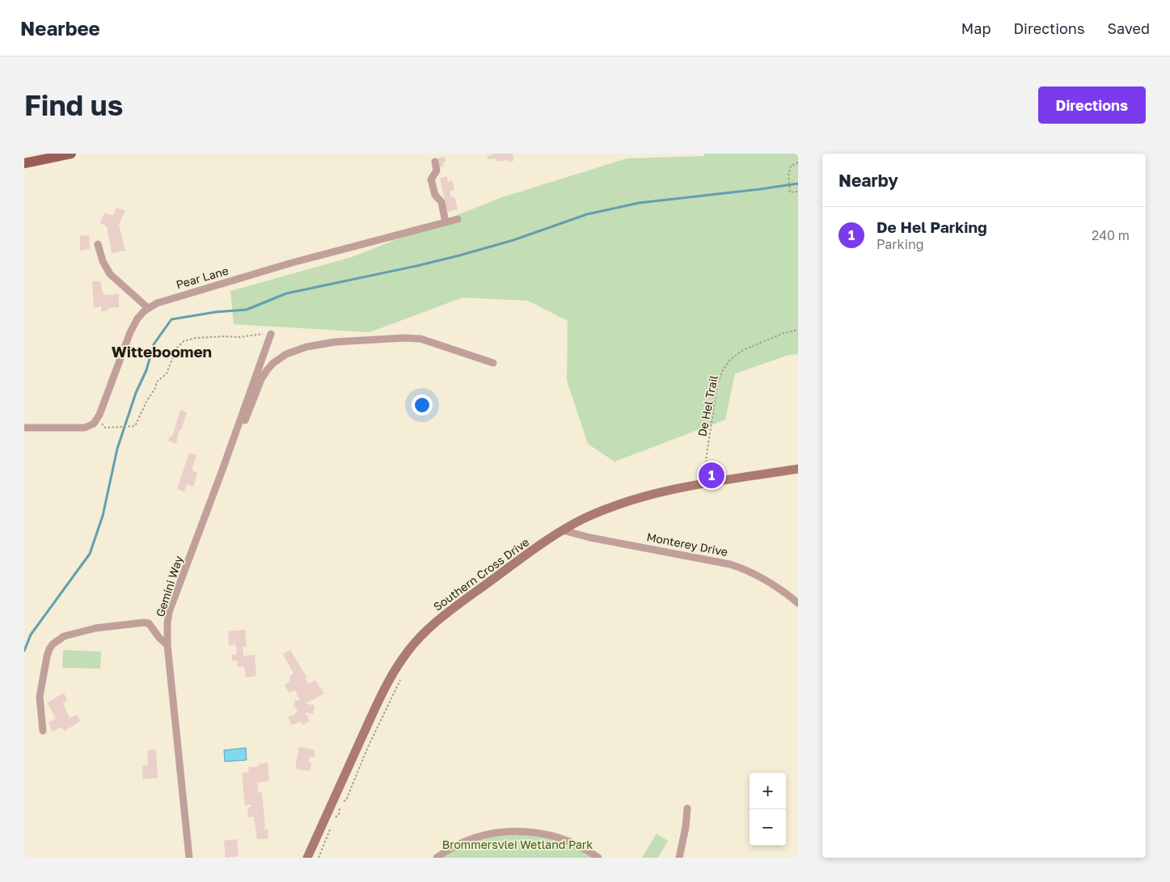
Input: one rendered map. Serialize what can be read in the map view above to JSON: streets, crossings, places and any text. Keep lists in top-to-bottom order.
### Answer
{
  "streets": {
    "street": [
      "Pear Lane",
      "Monterey Drive",
      "Southern Cross Drive",
      "Gemini Way"
    ],
    "path": ["De Hel Trail"]
  },
  "crossings": [
    ["De Hel Trail", "Southern Cross Drive"],
    ["Monterey Drive", "Southern Cross Drive"]
  ],
  "districts": ["Witteboomen"],
  "parks": ["Brommersvlei Wetland Park"],
  "page": {
    "header": "Nearbee",
    "nav": ["Map", "Directions", "Saved"],
    "buttons": "Directions",
    "title": "Find us",
    "heading": "Nearby",
    "list": [
      {
        "mark": "1",
        "name": "De Hel Parking",
        "note": "Parking",
        "value": "240 m"
      }
    ],
    "pins": "1",
    "map_buttons": ["+", "−"]
  }
}
